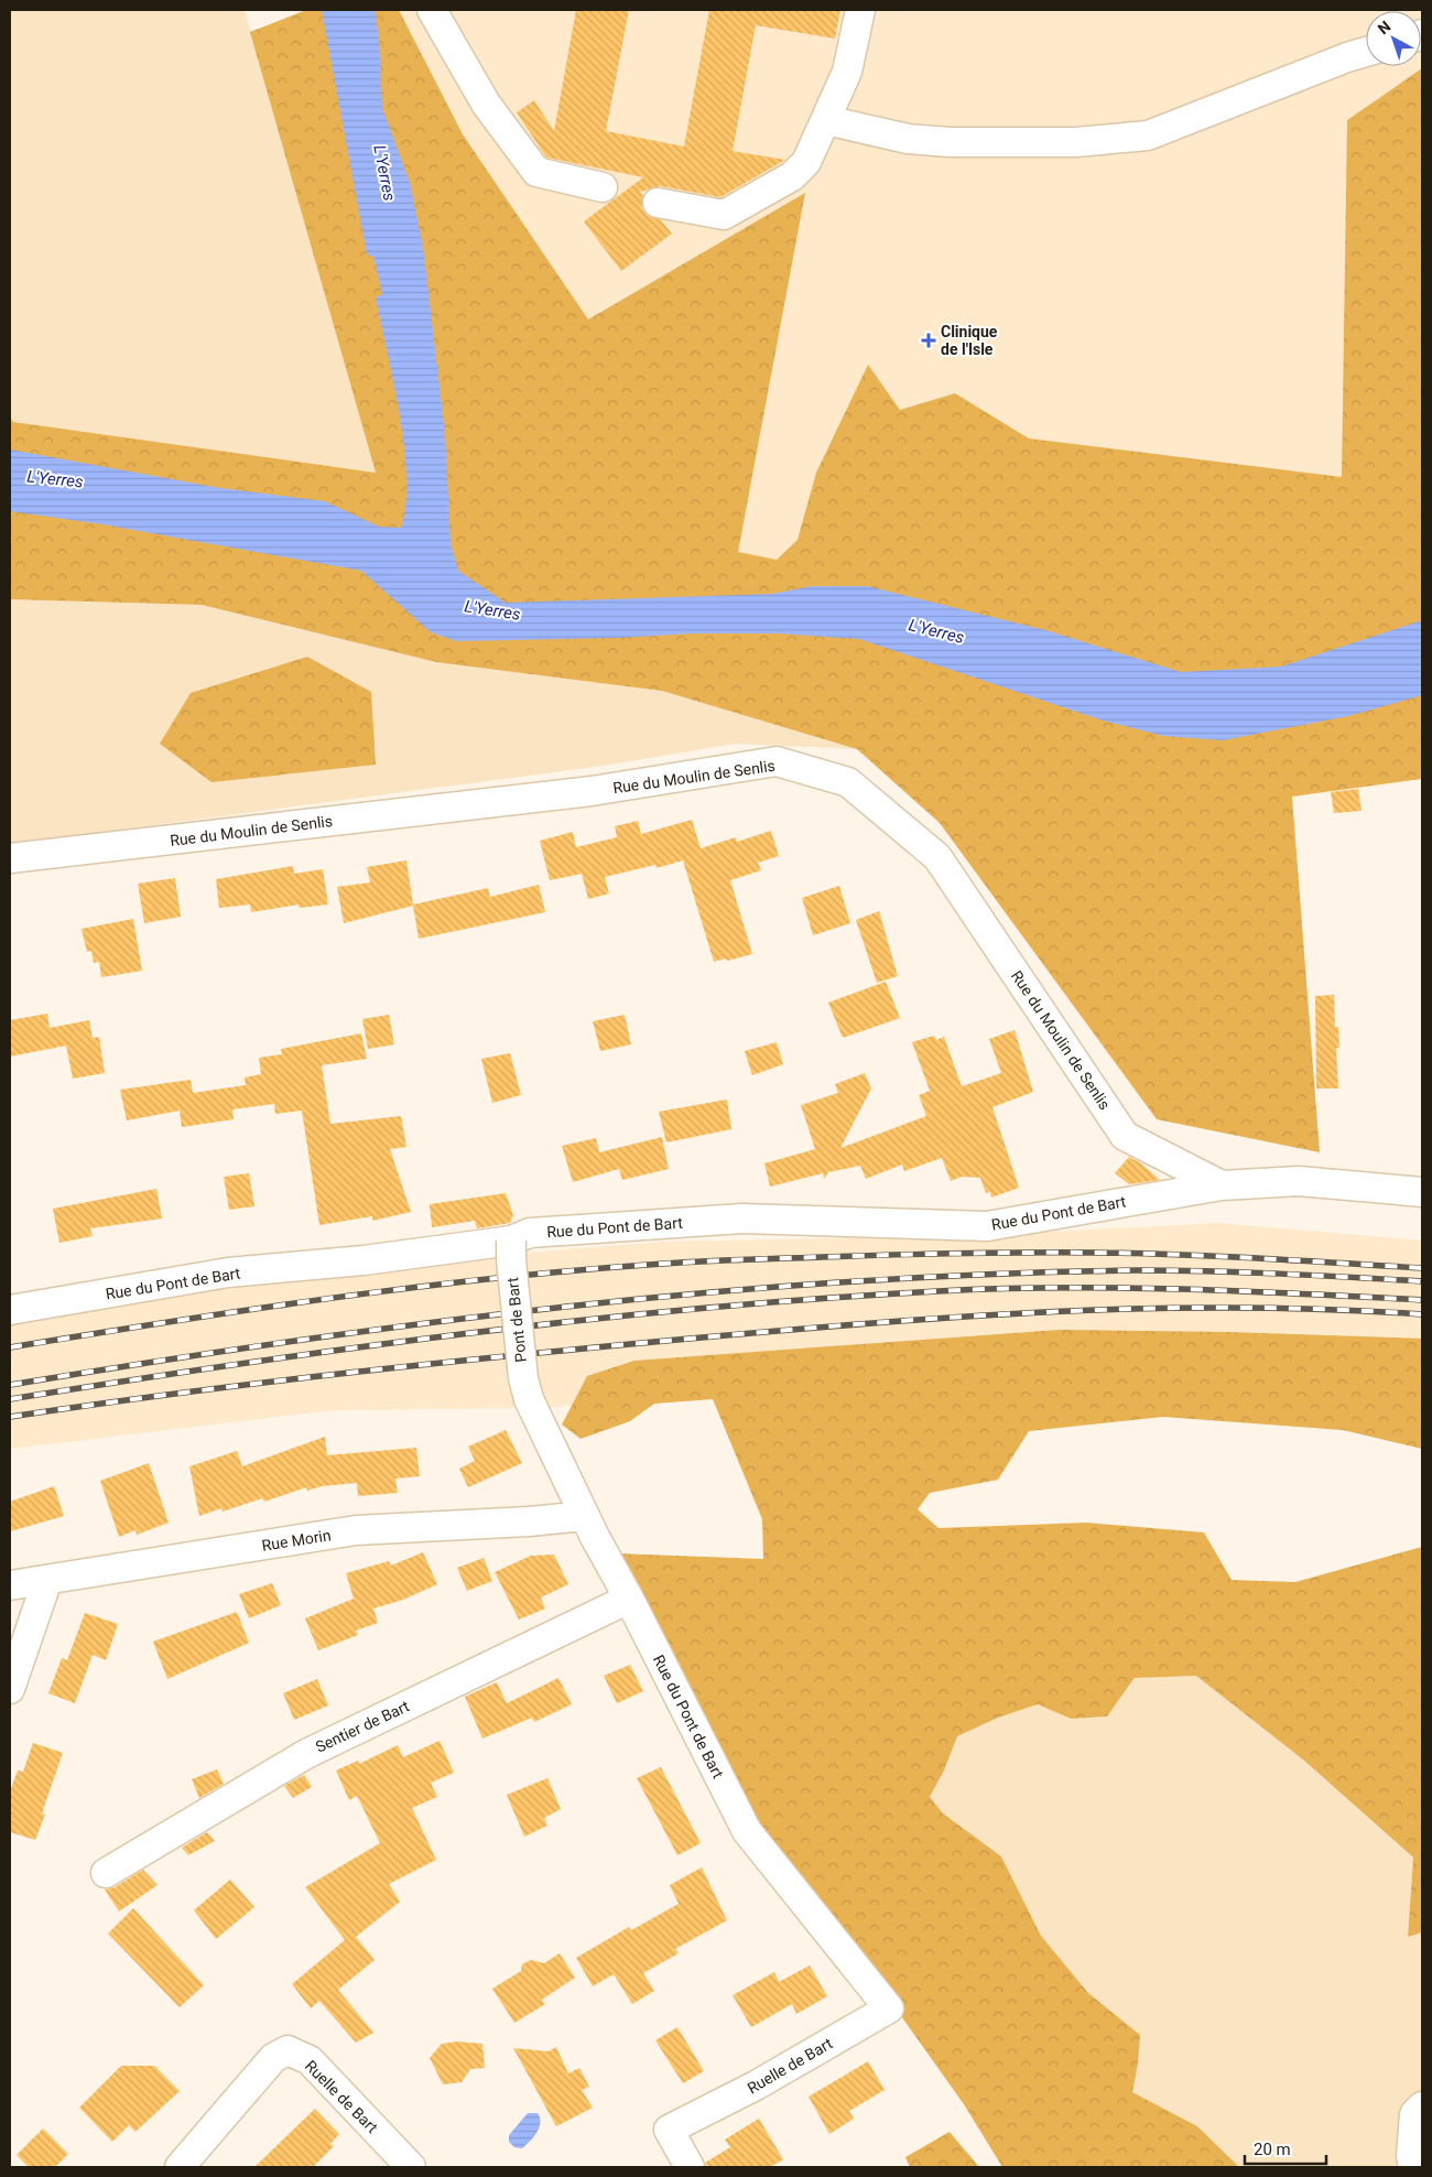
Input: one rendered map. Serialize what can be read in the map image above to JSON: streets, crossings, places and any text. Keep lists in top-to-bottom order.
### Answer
{
  "streets": {
    "street": [
      "Rue du Moulin de Senlis",
      "Rue du Pont de Bart",
      "Pont de Bart",
      "Rue Morin",
      "Sentier de Bart",
      "Ruelle de Bart"
    ]
  },
  "crossings": [
    ["Rue du Moulin de Senlis", "Rue du Pont de Bart"],
    ["Rue du Pont de Bart", "Pont de Bart"],
    ["Rue du Pont de Bart", "Rue Morin"],
    ["Rue du Pont de Bart", "Sentier de Bart"],
    ["Rue du Pont de Bart", "Ruelle de Bart"]
  ],
  "water": ["L'Yerres"],
  "places": {
    "health": ["Clinique de l'Isle"]
  },
  "scale_bar": "20 m",
  "north": "top left"
}
